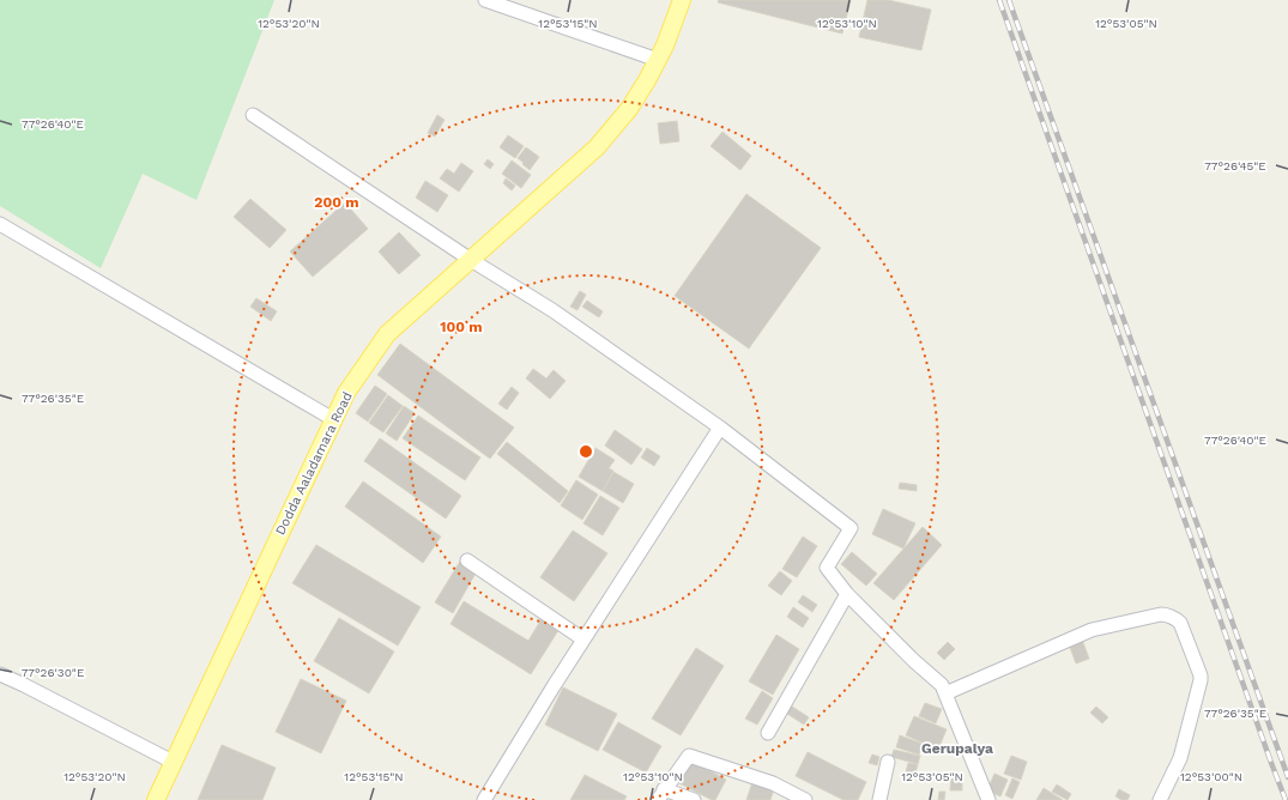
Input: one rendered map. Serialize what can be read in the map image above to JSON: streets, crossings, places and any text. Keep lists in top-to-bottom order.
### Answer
{
  "streets": {
    "main road": ["Dodda Aaladamara Road"]
  },
  "districts": ["Gerupalya"],
  "coordinates": [
    "12°53'20\"N",
    "12°53'15\"N",
    "12°53'10\"N",
    "12°53'05\"N",
    "77°26'40\"E",
    "77°26'45\"E",
    "77°26'35\"E",
    "77°26'30\"E",
    "12°53'00\"N"
  ],
  "rings": ["200 m", "100 m"]
}
